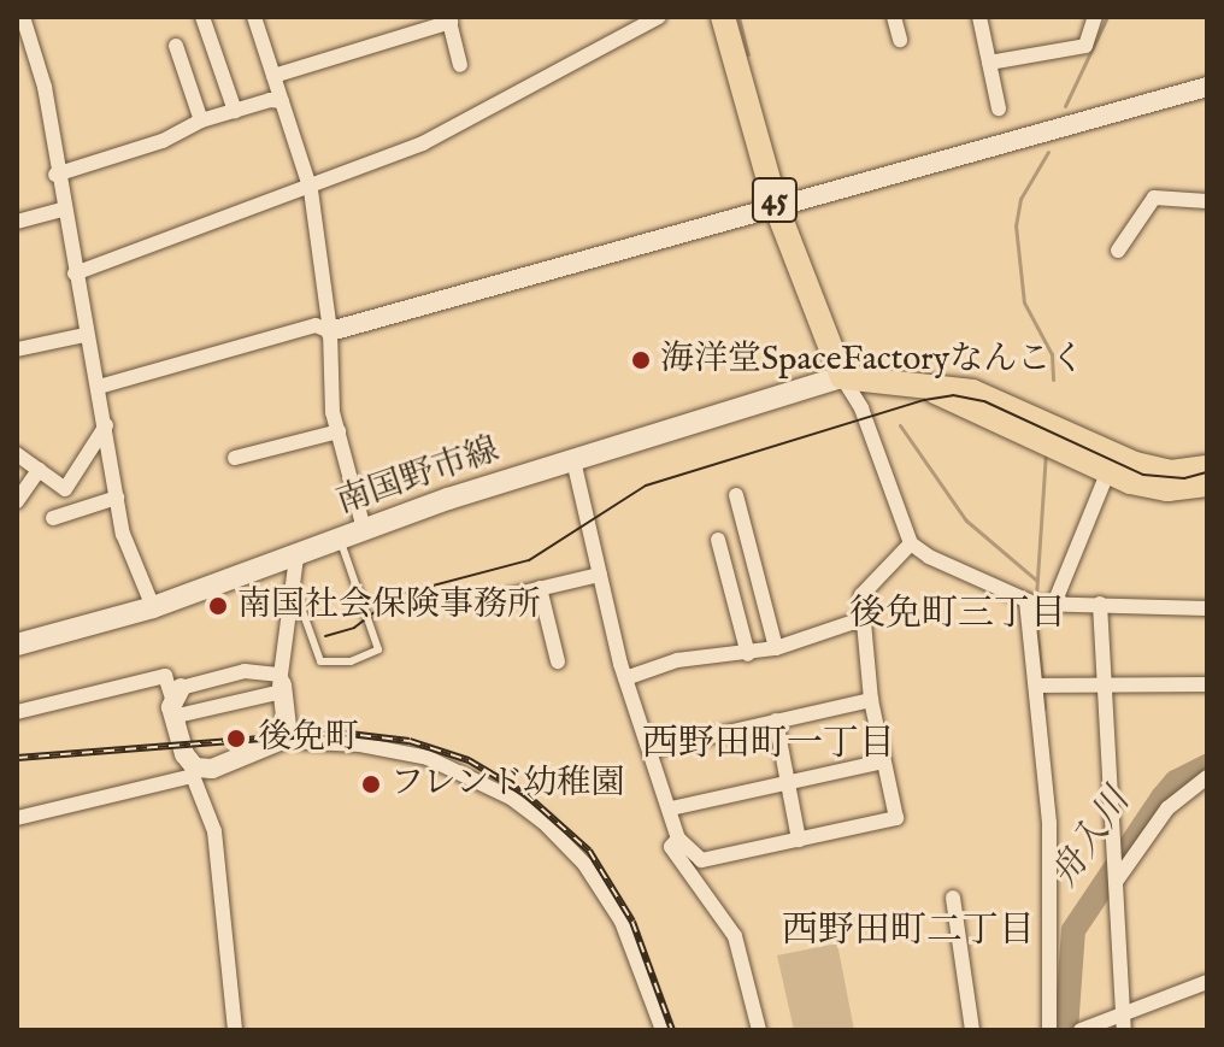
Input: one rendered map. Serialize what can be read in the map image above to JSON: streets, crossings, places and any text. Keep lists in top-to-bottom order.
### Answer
{
  "streets": {
    "main road": ["45", "南国野市線"]
  },
  "crossings": [
    ["45", "南国野市線"]
  ],
  "districts": ["後免町三丁目", "西野田町一丁目", "西野田町二丁目"],
  "water": ["舟入川"],
  "places": [
    "海洋堂SpaceFactoryなんこく",
    "南国社会保険事務所",
    "後免町",
    "フレンド幼稚園"
  ]
}
